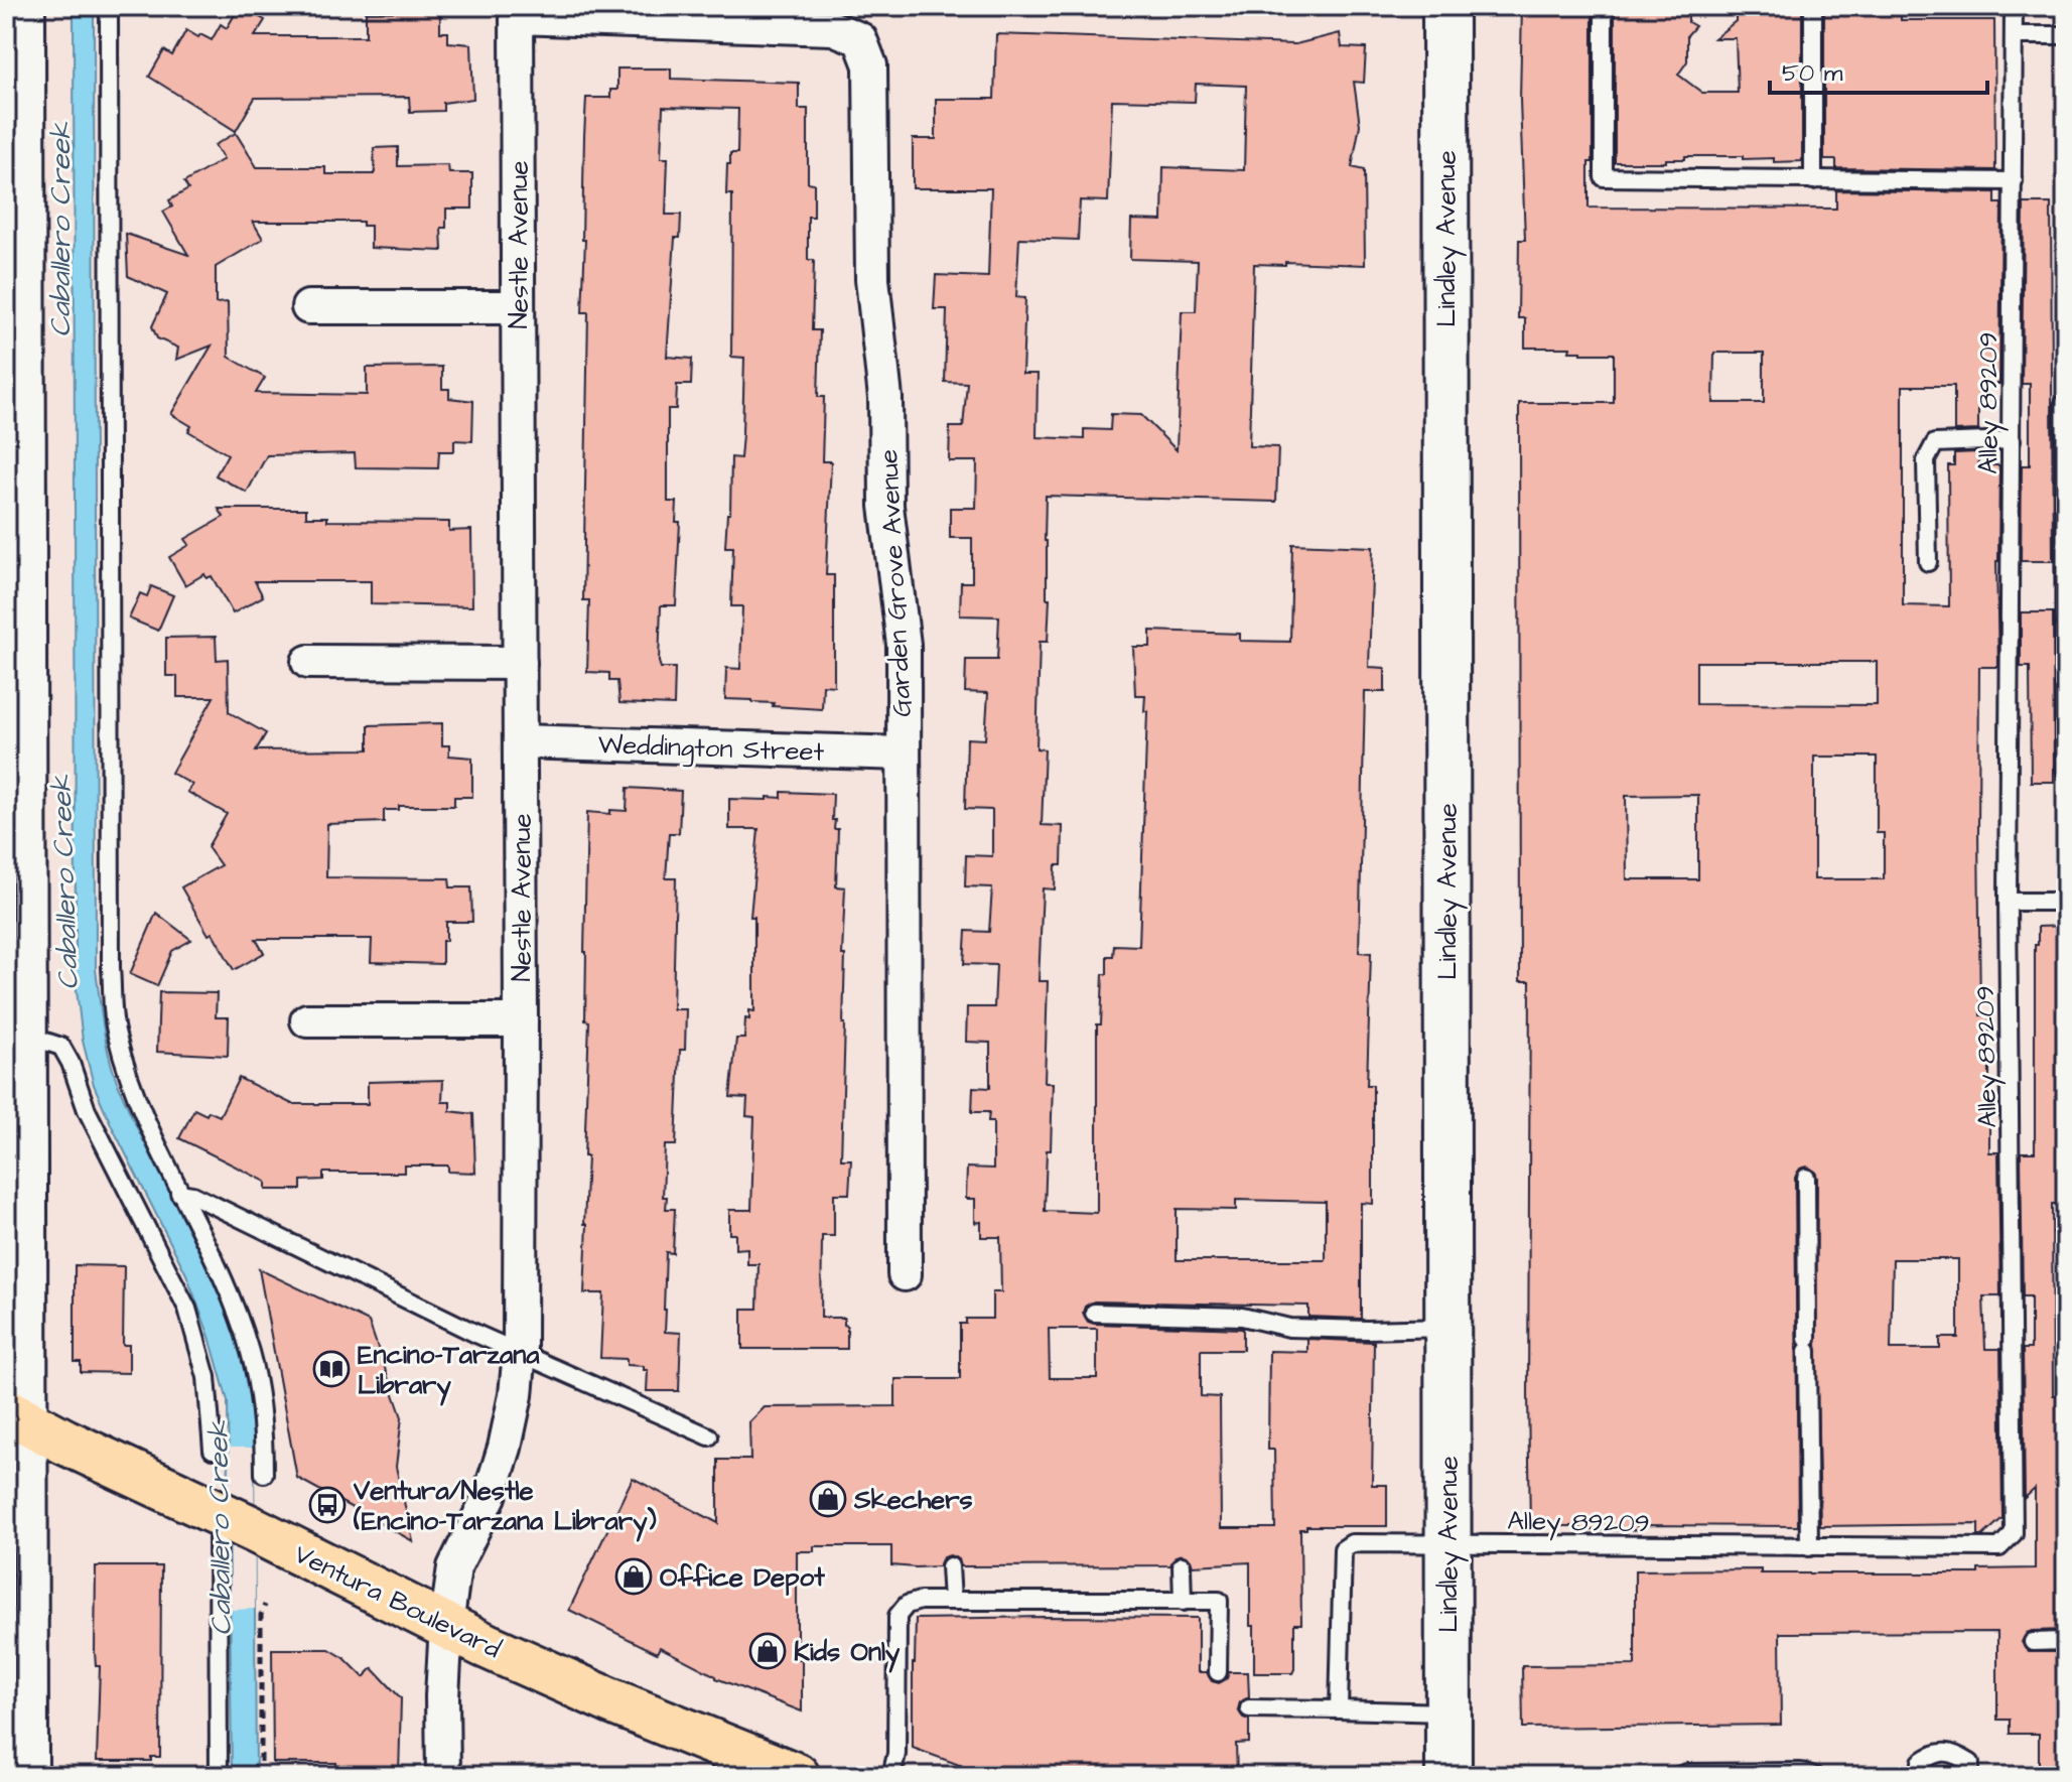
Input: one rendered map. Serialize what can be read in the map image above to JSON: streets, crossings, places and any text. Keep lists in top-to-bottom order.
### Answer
{
  "streets": {
    "main road": ["Lindley Avenue", "Ventura Boulevard"],
    "street": ["Nestle Avenue", "Garden Grove Avenue", "Weddington Street"],
    "lane": ["Alley 89209"]
  },
  "crossings": [
    ["Lindley Avenue", "Alley 89209"],
    ["Nestle Avenue", "Garden Grove Avenue"],
    ["Nestle Avenue", "Weddington Street"],
    ["Nestle Avenue", "Ventura Boulevard"],
    ["Garden Grove Avenue", "Weddington Street"]
  ],
  "water": ["Caballero Creek"],
  "places": {
    "library": ["Encino-Tarzana Library"],
    "shop": ["Skechers", "Office Depot", "Kids Only"],
    "bus stop": ["Ventura/Nestle (Encino-Tarzana Library)"]
  },
  "scale_bar": "50 m"
}
